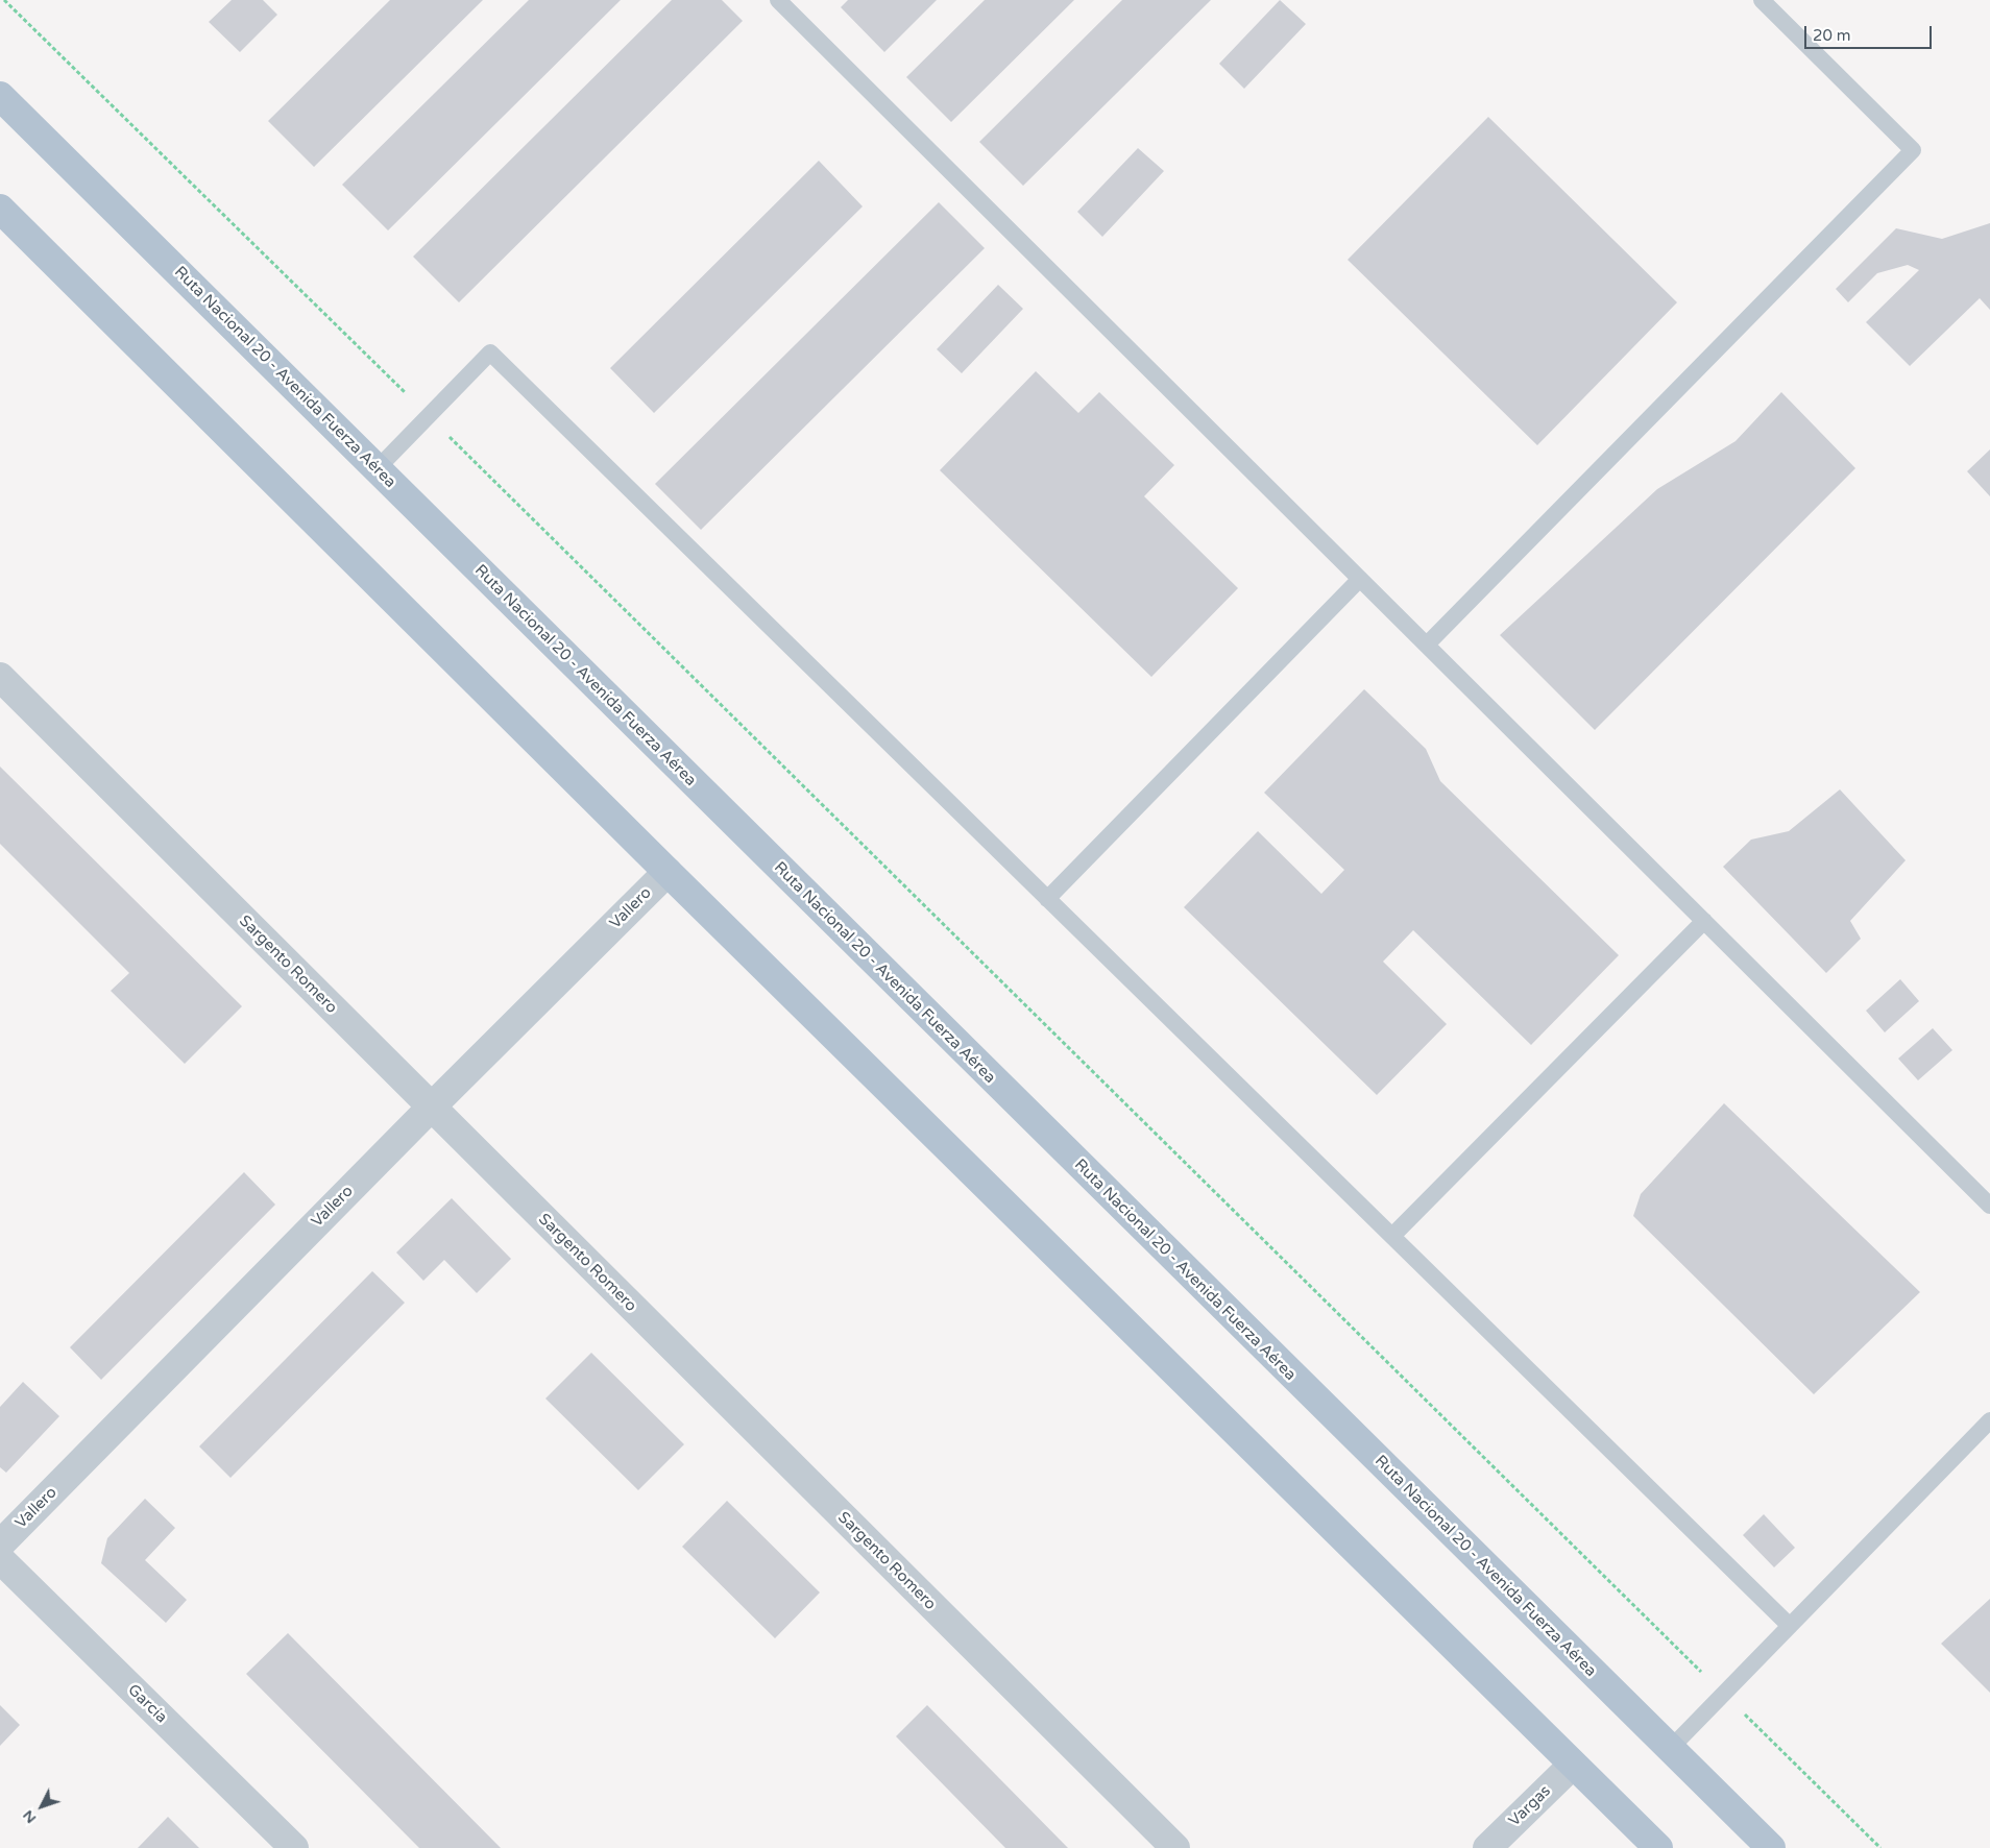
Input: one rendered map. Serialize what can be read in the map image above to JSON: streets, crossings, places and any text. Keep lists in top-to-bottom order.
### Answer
{
  "streets": {
    "main road": ["Ruta Nacional 20 - Avenida Fuerza Aérea"],
    "street": [
      "Vallero",
      "Sargento Romero",
      "García",
      "Vargas"
    ]
  },
  "crossings": [
    ["Vallero", "Sargento Romero"]
  ],
  "scale_bar": "20 m",
  "north": "bottom left"
}
